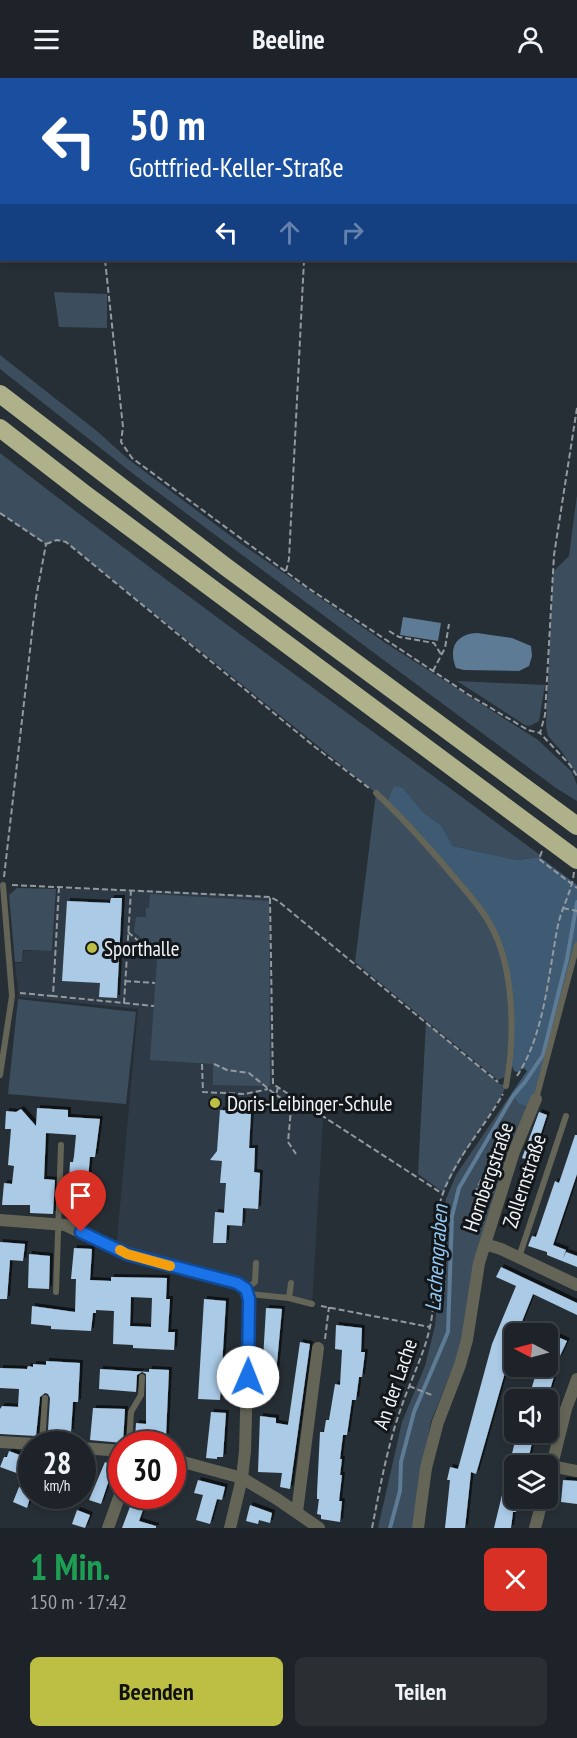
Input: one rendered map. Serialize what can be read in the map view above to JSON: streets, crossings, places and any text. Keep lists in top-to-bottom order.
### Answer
{
  "streets": {
    "street": ["Hornbergstraße", "Zollernstraße"],
    "path": ["An der Lache"]
  },
  "crossings": [
    ["Hornbergstraße", "Zollernstraße"]
  ],
  "water": ["Lachengraben"],
  "places": ["Sporthalle", "Doris-Leibinger-Schule"],
  "north": "left",
  "page": {
    "header": "Beeline",
    "turn": ["50 m", "Gottfried-Keller-Straße"],
    "speed": "28 km/h",
    "limit": "30",
    "heading": ["1 Min.", "150 m · 17:42"],
    "buttons": ["Beenden", "Teilen"]
  }
}
